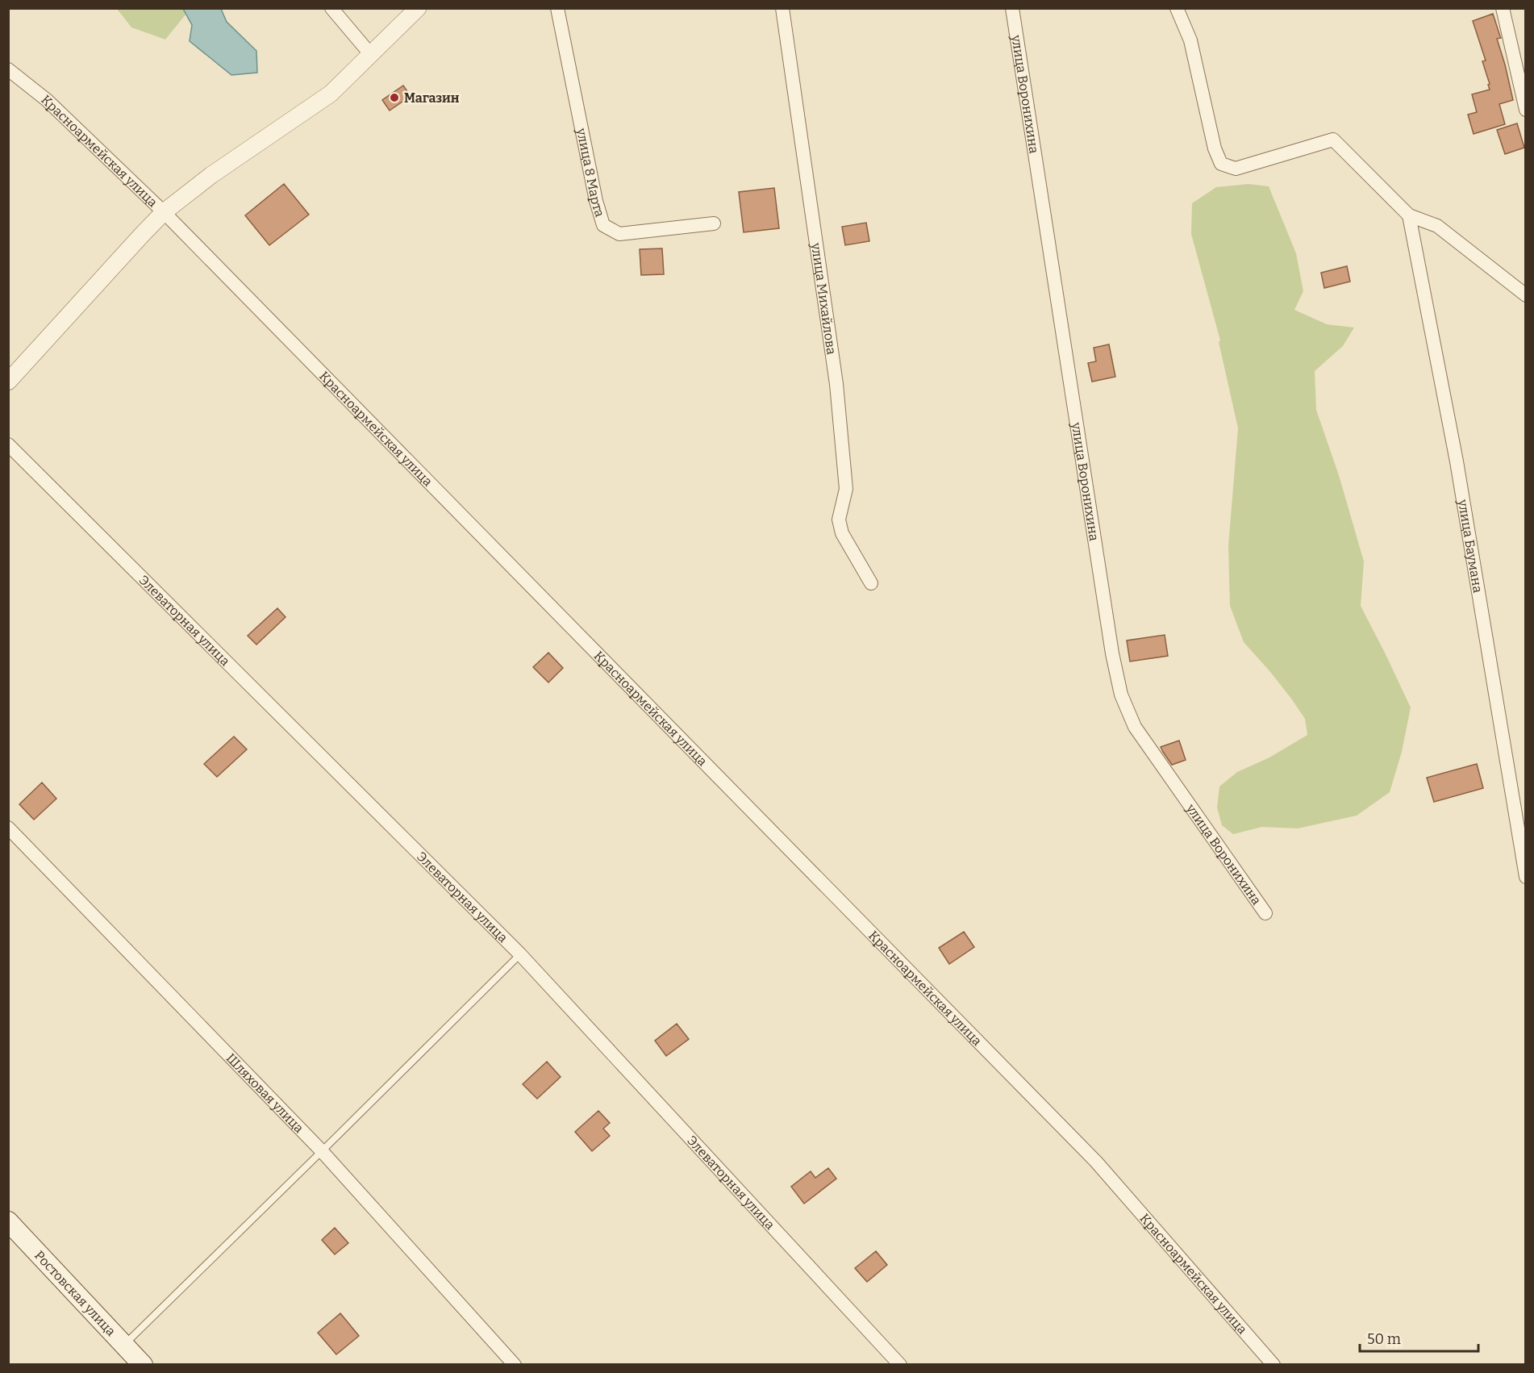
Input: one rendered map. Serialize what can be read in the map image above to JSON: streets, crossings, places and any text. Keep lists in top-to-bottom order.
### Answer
{
  "streets": {
    "main road": ["Ростовская улица"],
    "street": [
      "улица Воронихина",
      "Красноармейская улица",
      "улица 8 Марта",
      "улица Михайлова",
      "улица Баумана",
      "Элеваторная улица",
      "Шляховая улица"
    ]
  },
  "places": ["Магазин"],
  "scale_bar": "50 m"
}
